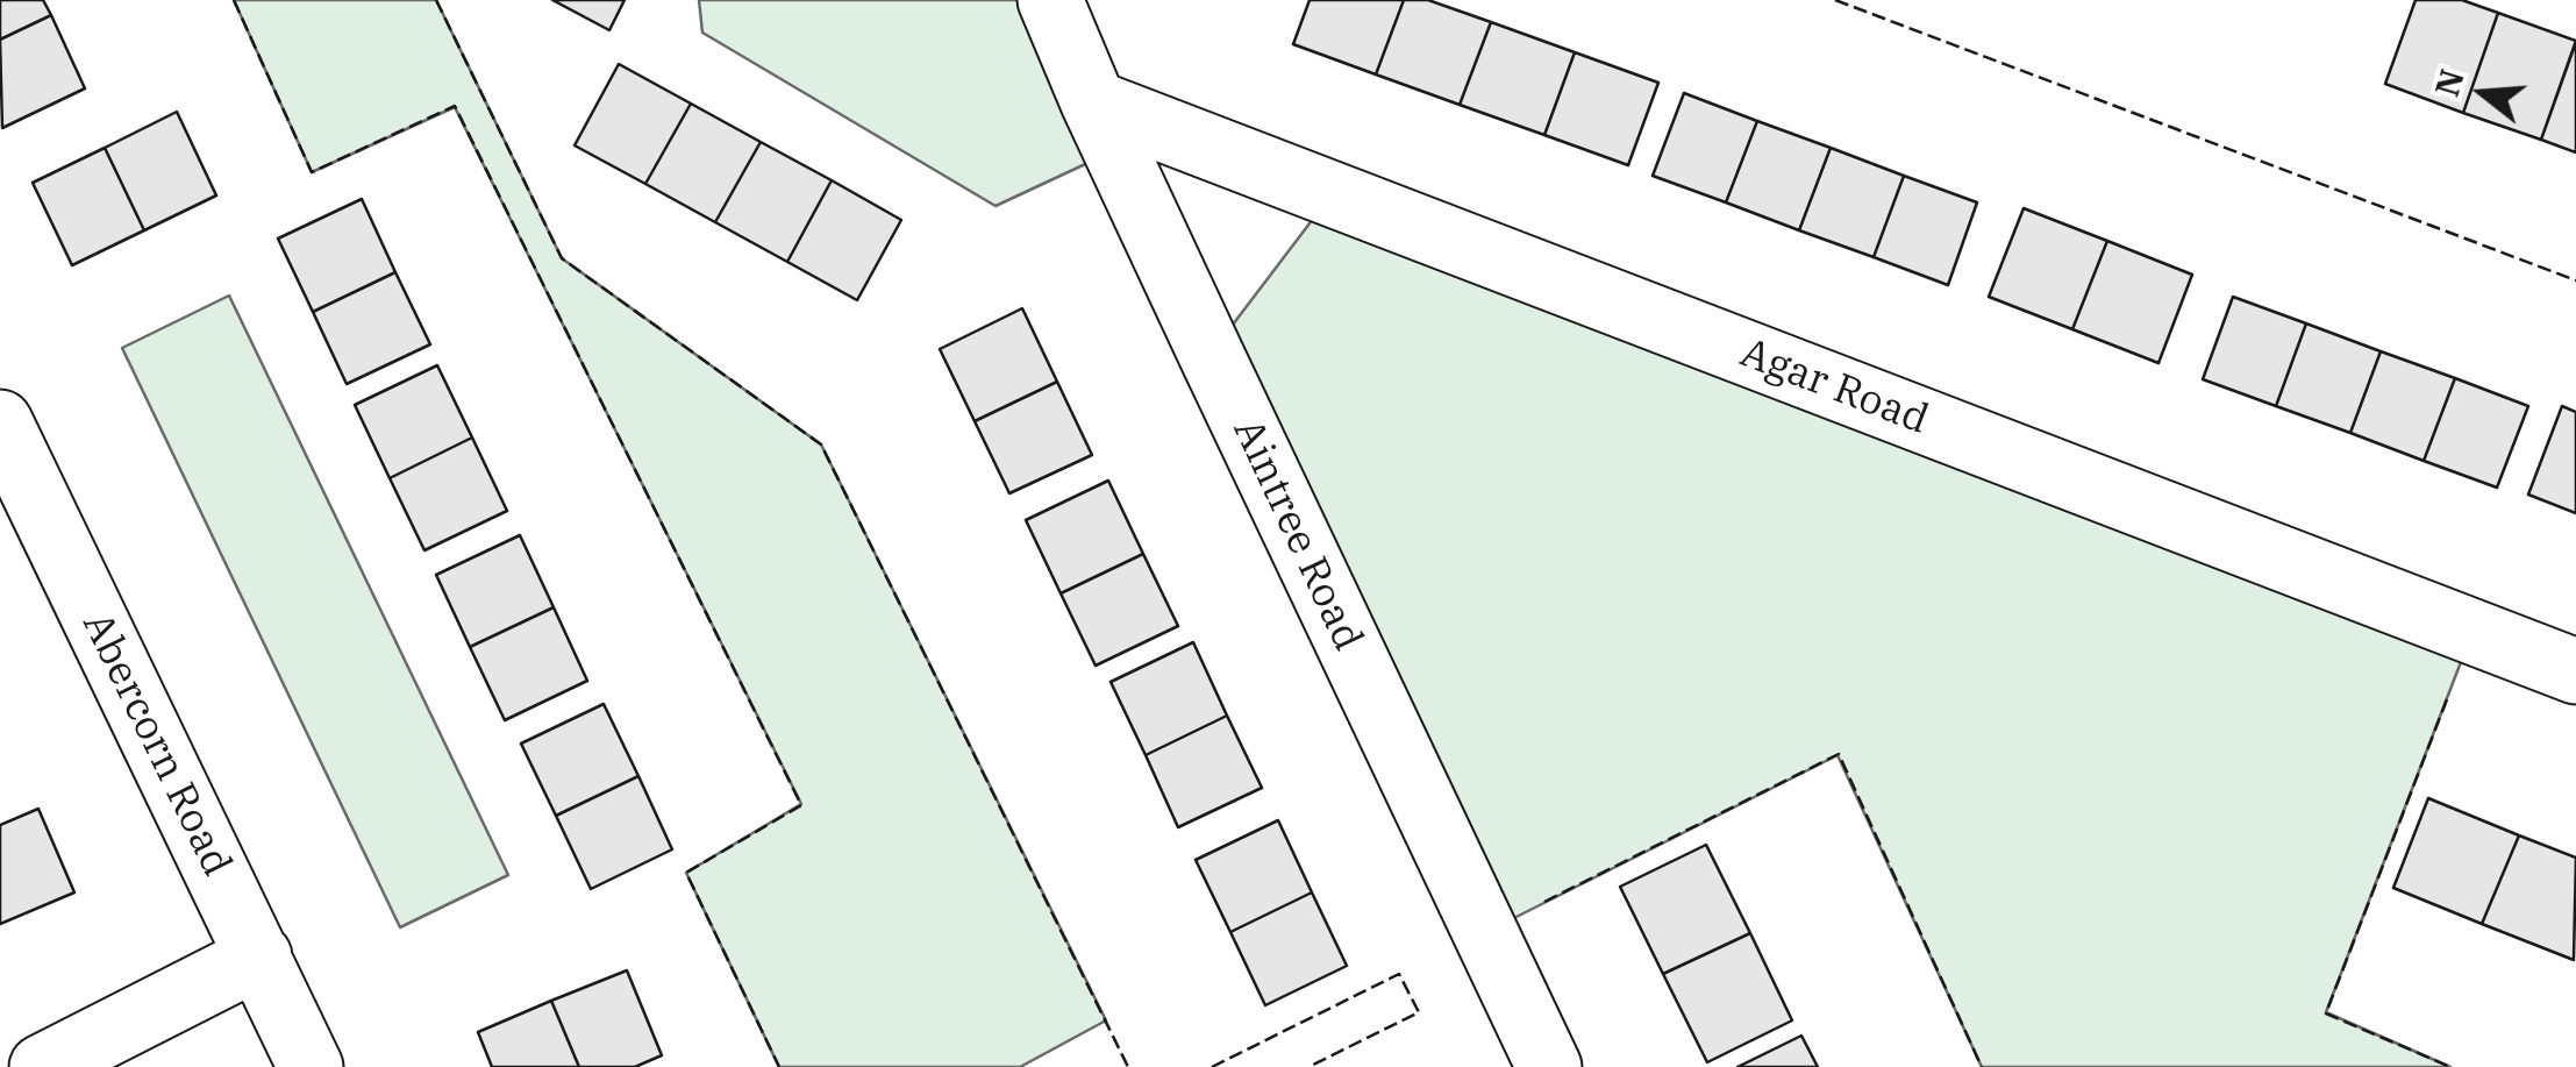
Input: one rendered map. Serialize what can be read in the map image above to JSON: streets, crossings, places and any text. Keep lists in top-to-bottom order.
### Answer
{
  "streets": {
    "street": ["Agar Road", "Aintree Road", "Abercorn Road"]
  },
  "crossings": [
    ["Agar Road", "Aintree Road"]
  ],
  "north": "left"
}
